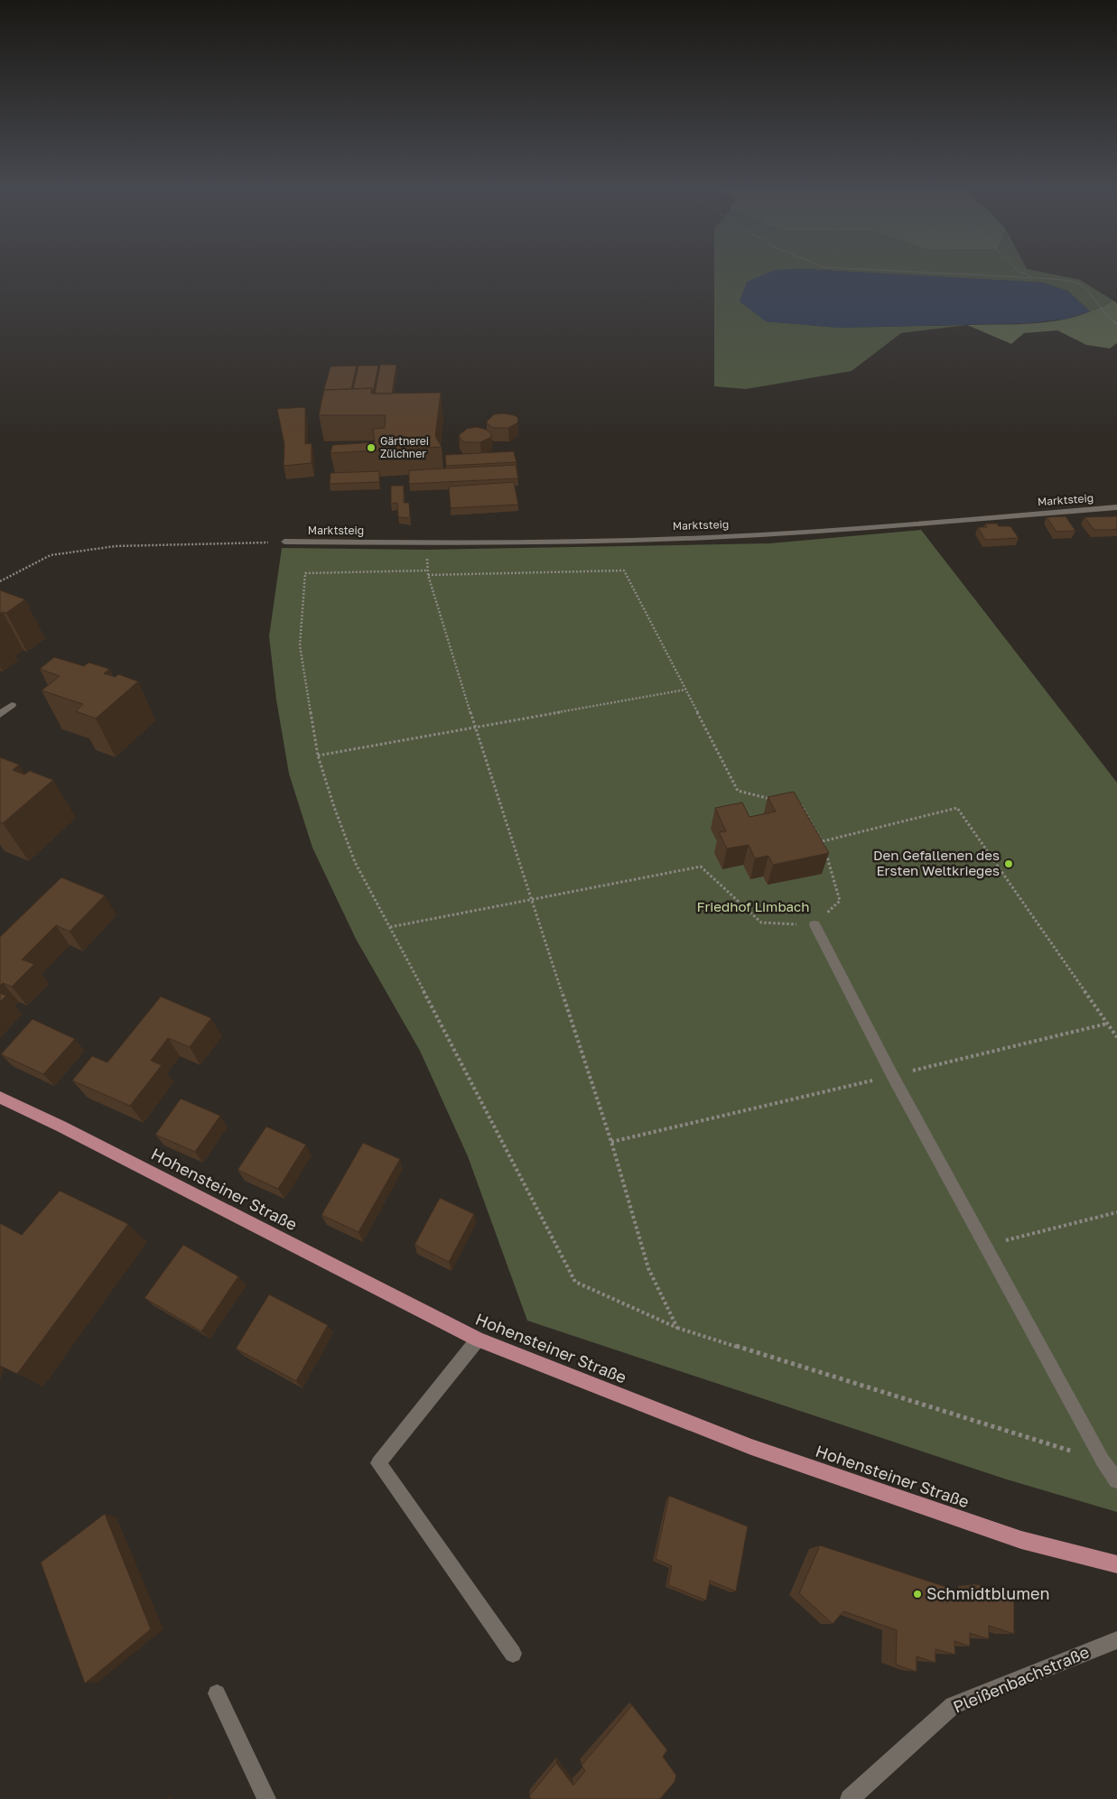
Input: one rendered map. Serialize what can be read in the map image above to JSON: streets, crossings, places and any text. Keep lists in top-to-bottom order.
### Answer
{
  "streets": {
    "main road": ["Hohensteiner Straße"],
    "street": ["Marktsteig", "Pleißenbachstraße"]
  },
  "parks": ["Friedhof Limbach"],
  "places": ["Gärtnerei Zülchner", "Den Gefallenen des Ersten Weltkrieges", "Schmidtblumen"]
}
